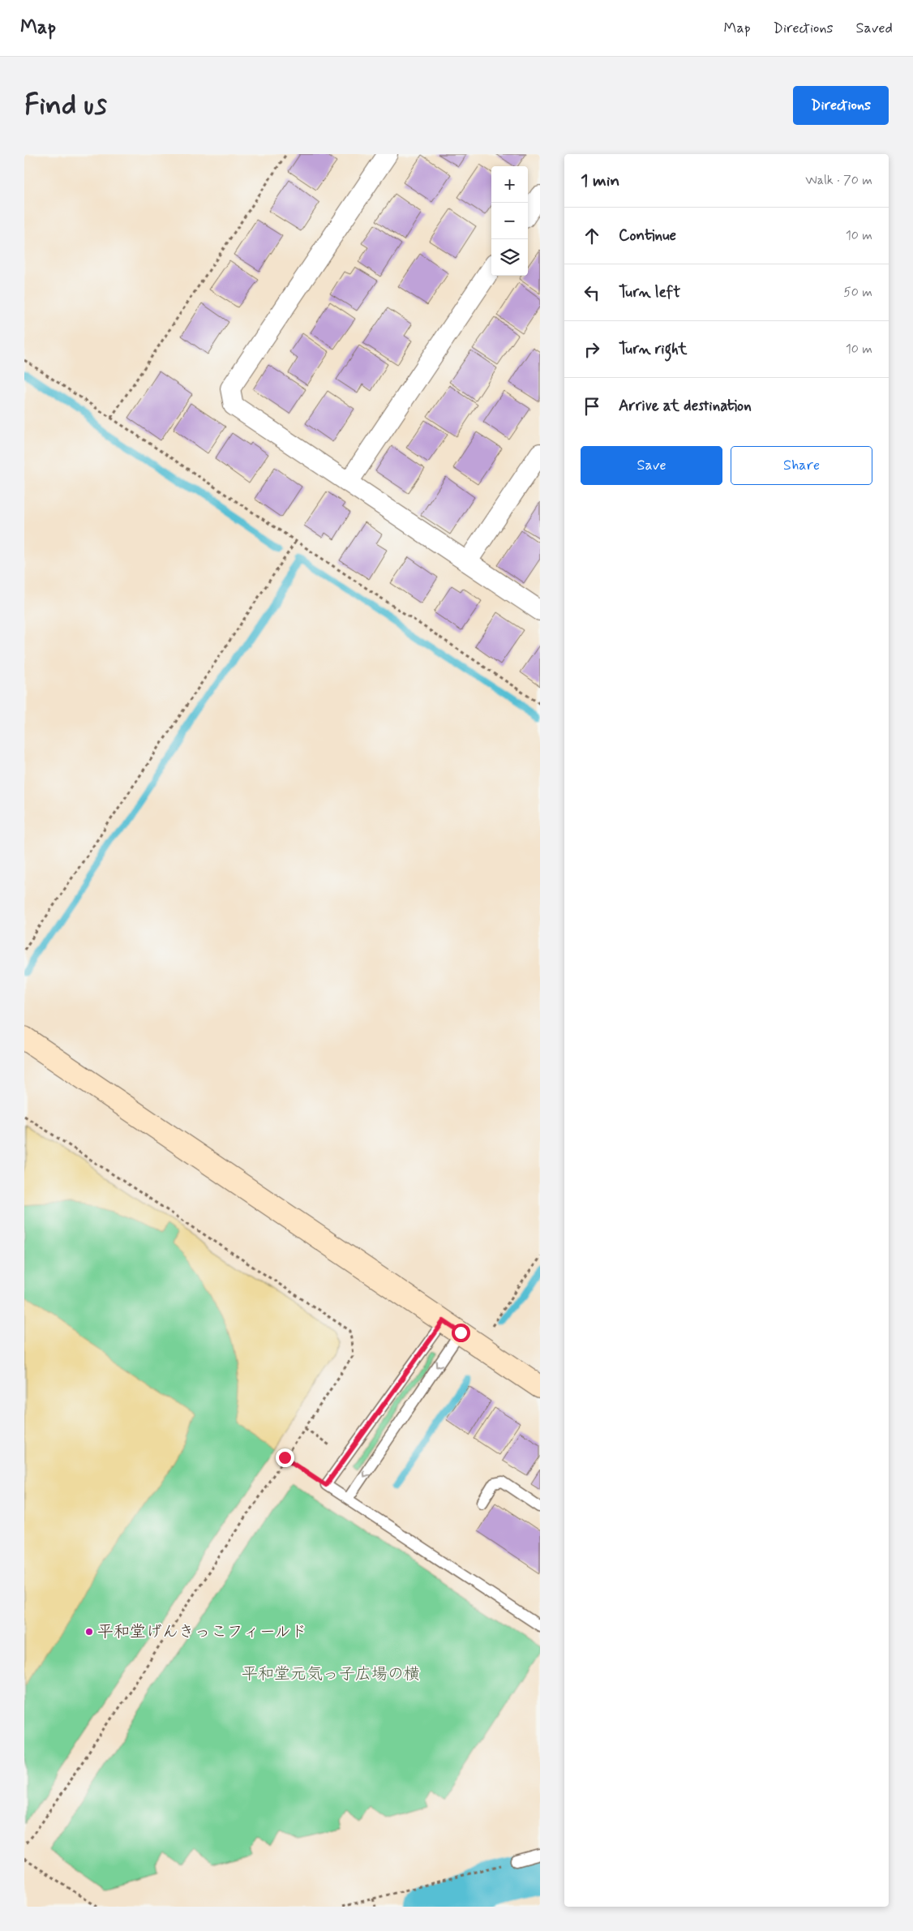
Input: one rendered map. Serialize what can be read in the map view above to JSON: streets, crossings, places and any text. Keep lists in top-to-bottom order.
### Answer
{
  "parks": ["平和堂元気っ子広場の横"],
  "places": ["平和堂げんきっこフィールド"],
  "page": {
    "header": "Map",
    "nav": ["Map", "Directions", "Saved"],
    "buttons": [
      "Directions",
      ["Save", "Share"]
    ],
    "title": "Find us",
    "heading": ["1 min", "Walk · 70 m"],
    "map_buttons": ["+", "−"],
    "list": [
      ["Continue", "10 m"],
      ["Turn left", "50 m"],
      ["Turn right", "10 m"],
      "Arrive at destination"
    ]
  }
}
